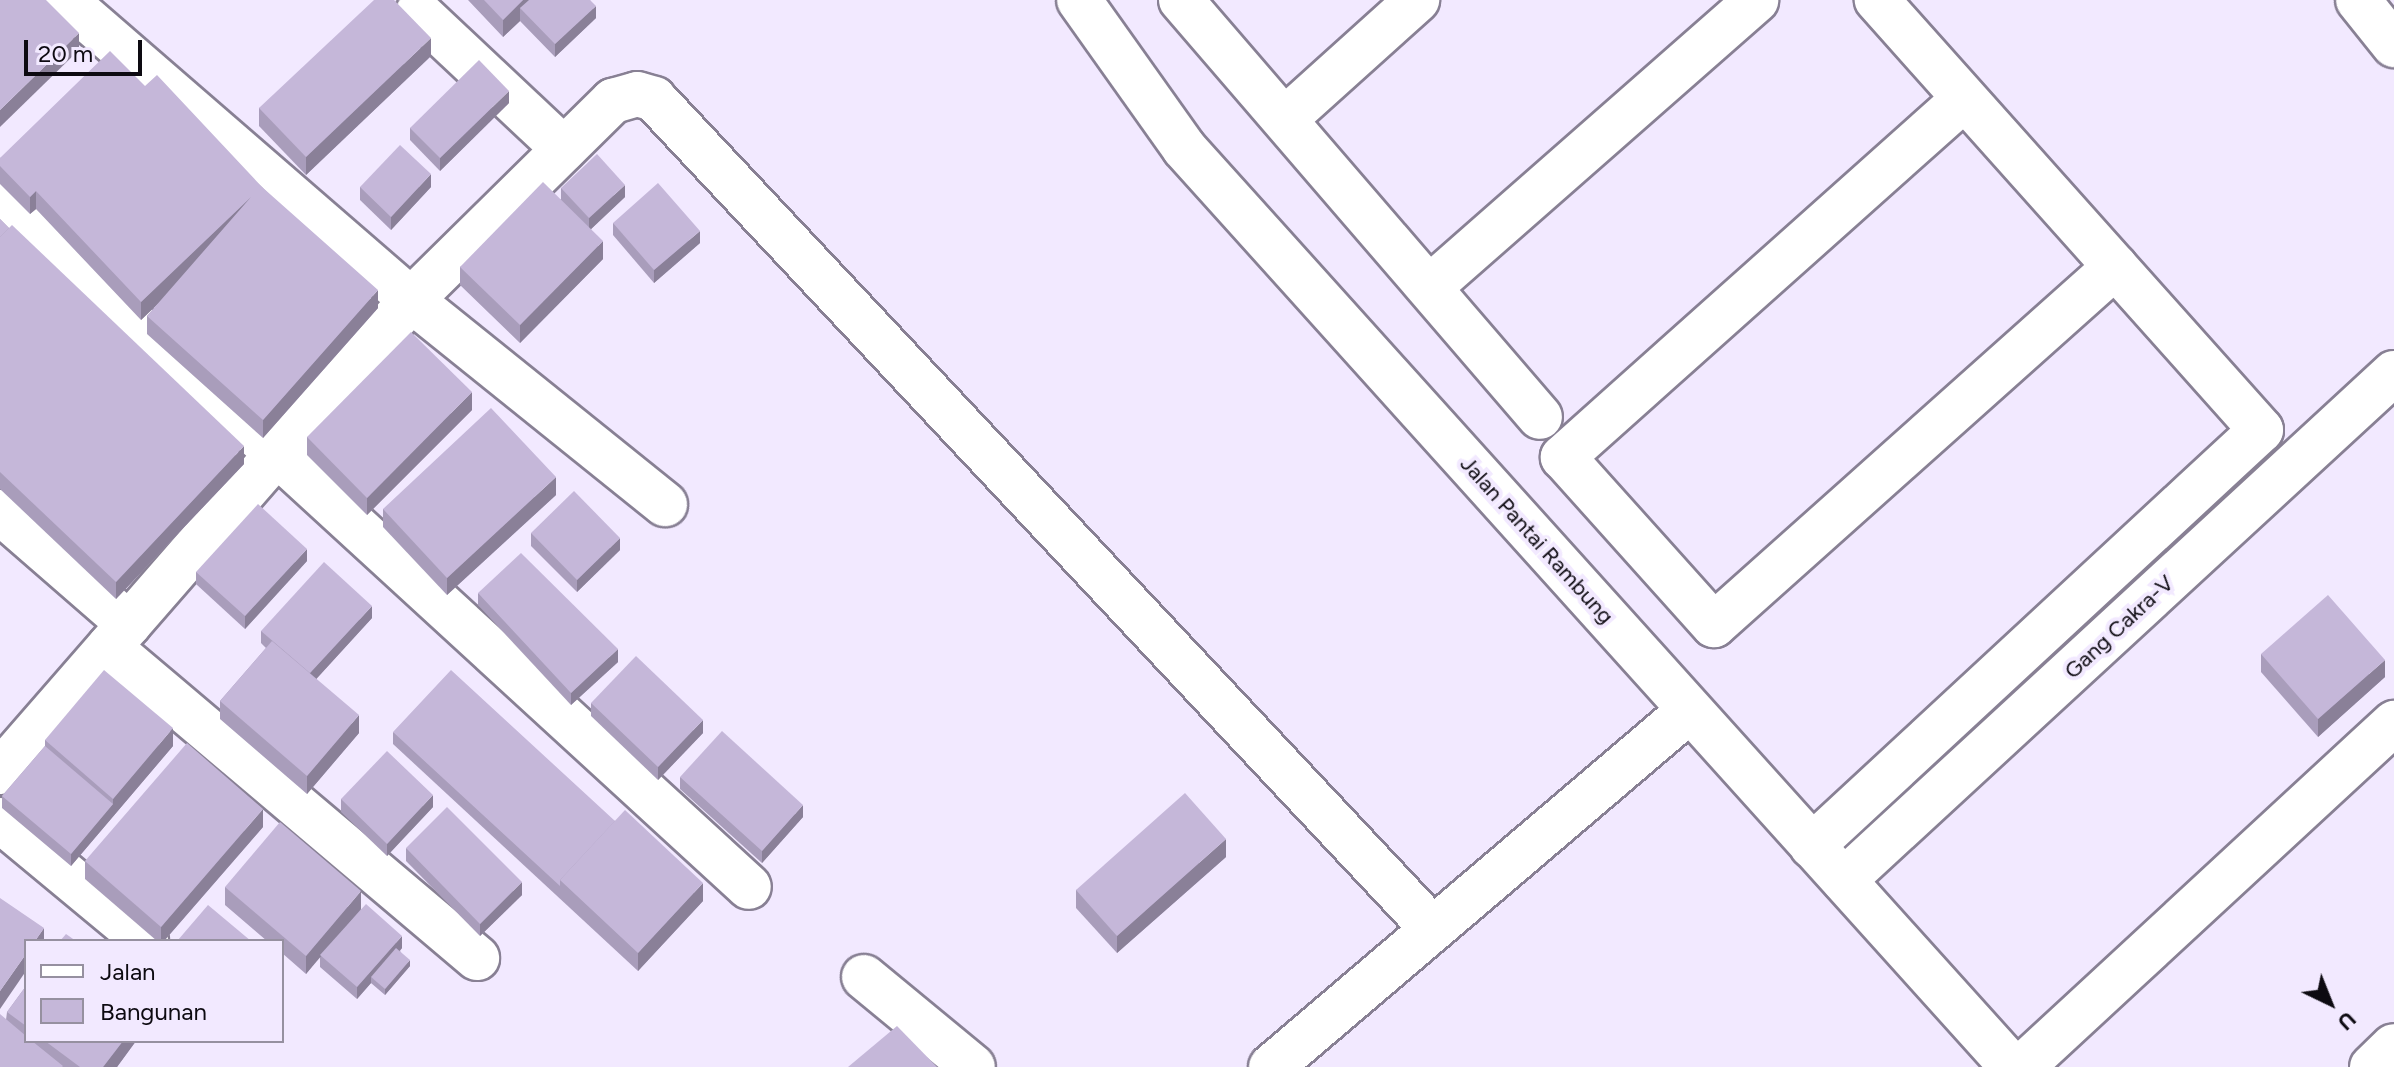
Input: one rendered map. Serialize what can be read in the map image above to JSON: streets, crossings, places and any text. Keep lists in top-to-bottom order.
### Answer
{
  "streets": {
    "street": ["Jalan Pantai Rambung", "Gang Cakra-V"]
  },
  "crossings": [
    ["Jalan Pantai Rambung", "Gang Cakra-V"]
  ],
  "legend": ["Jalan", "Bangunan"],
  "scale_bar": "20 m",
  "north": "bottom right"
}
